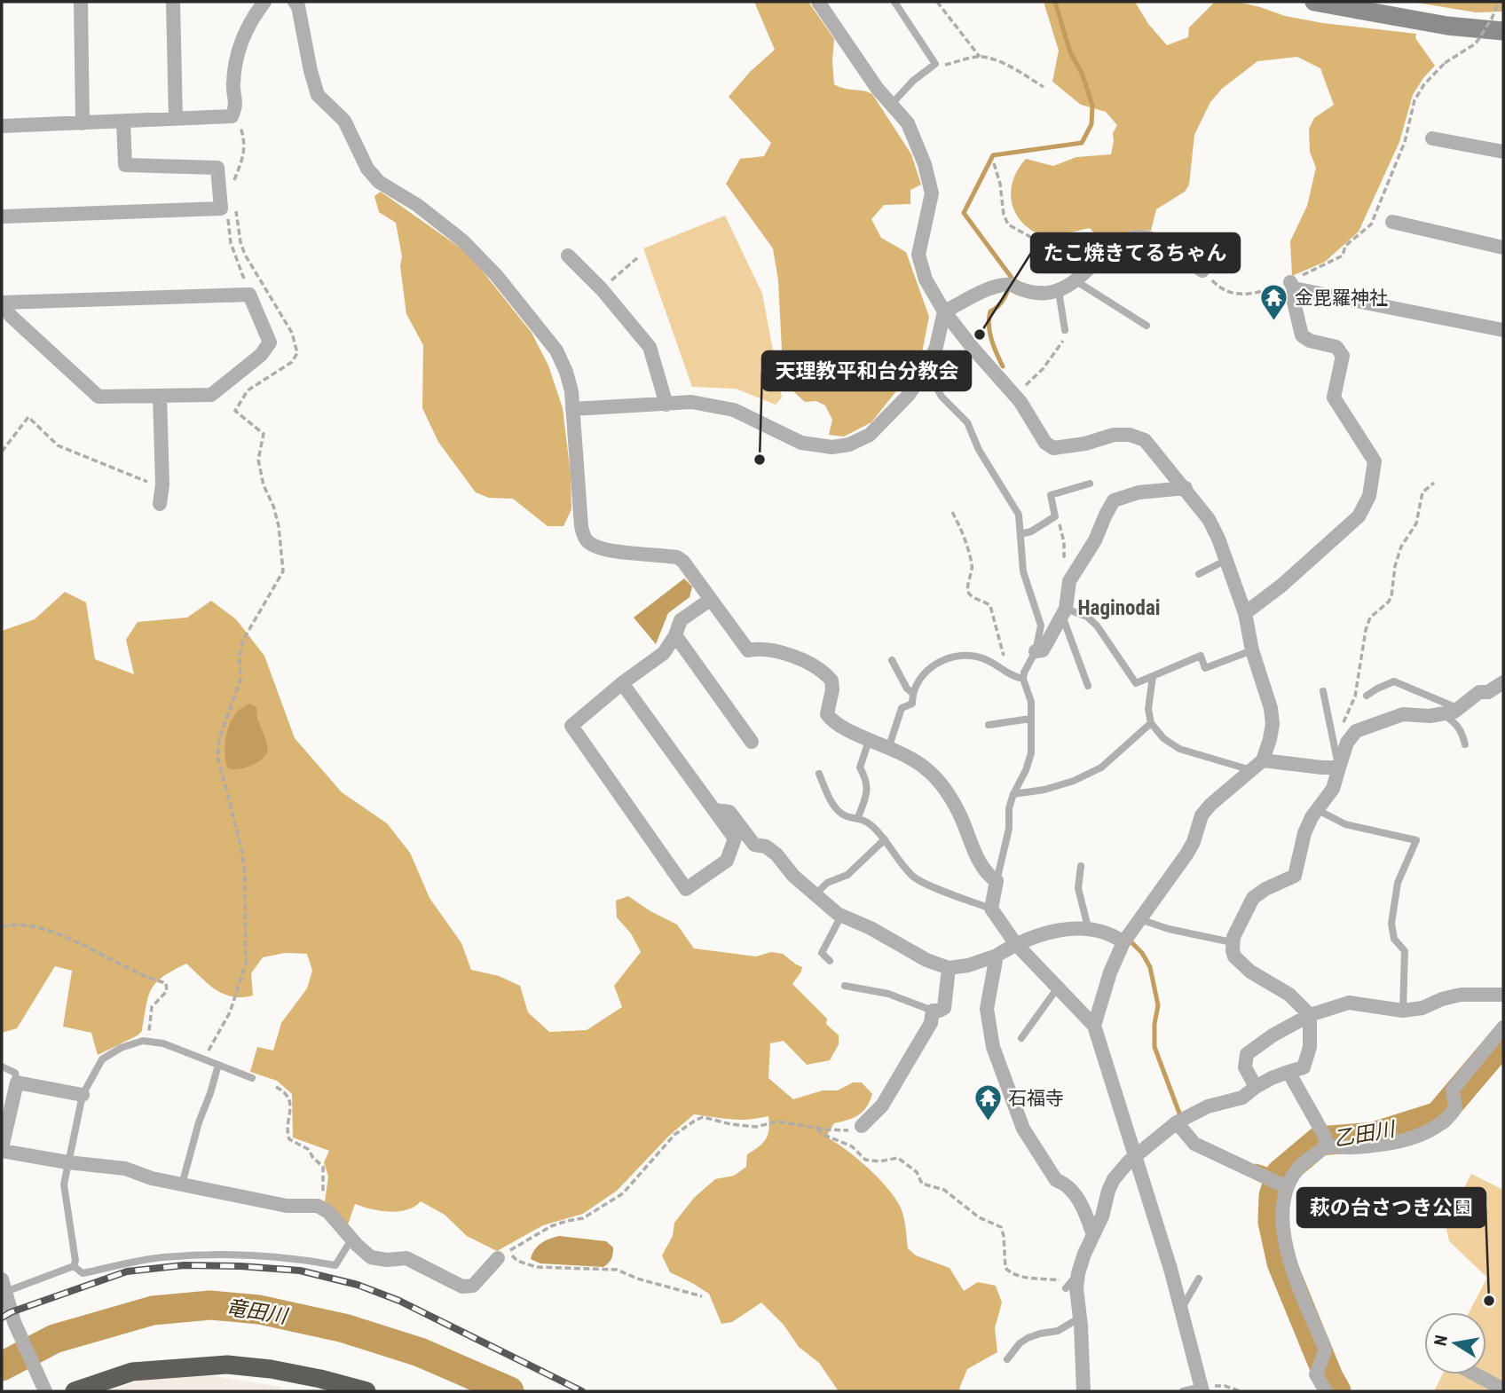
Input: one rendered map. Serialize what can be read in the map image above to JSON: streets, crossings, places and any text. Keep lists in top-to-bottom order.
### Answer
{
  "districts": ["Haginodai"],
  "water": ["乙田川", "竜田川"],
  "places": {
    "temple": ["金毘羅神社", "石福寺"],
    "other": ["たこ焼きてるちゃん", "天理教平和台分教会", "萩の台さつき公園"]
  },
  "north": "left"
}
